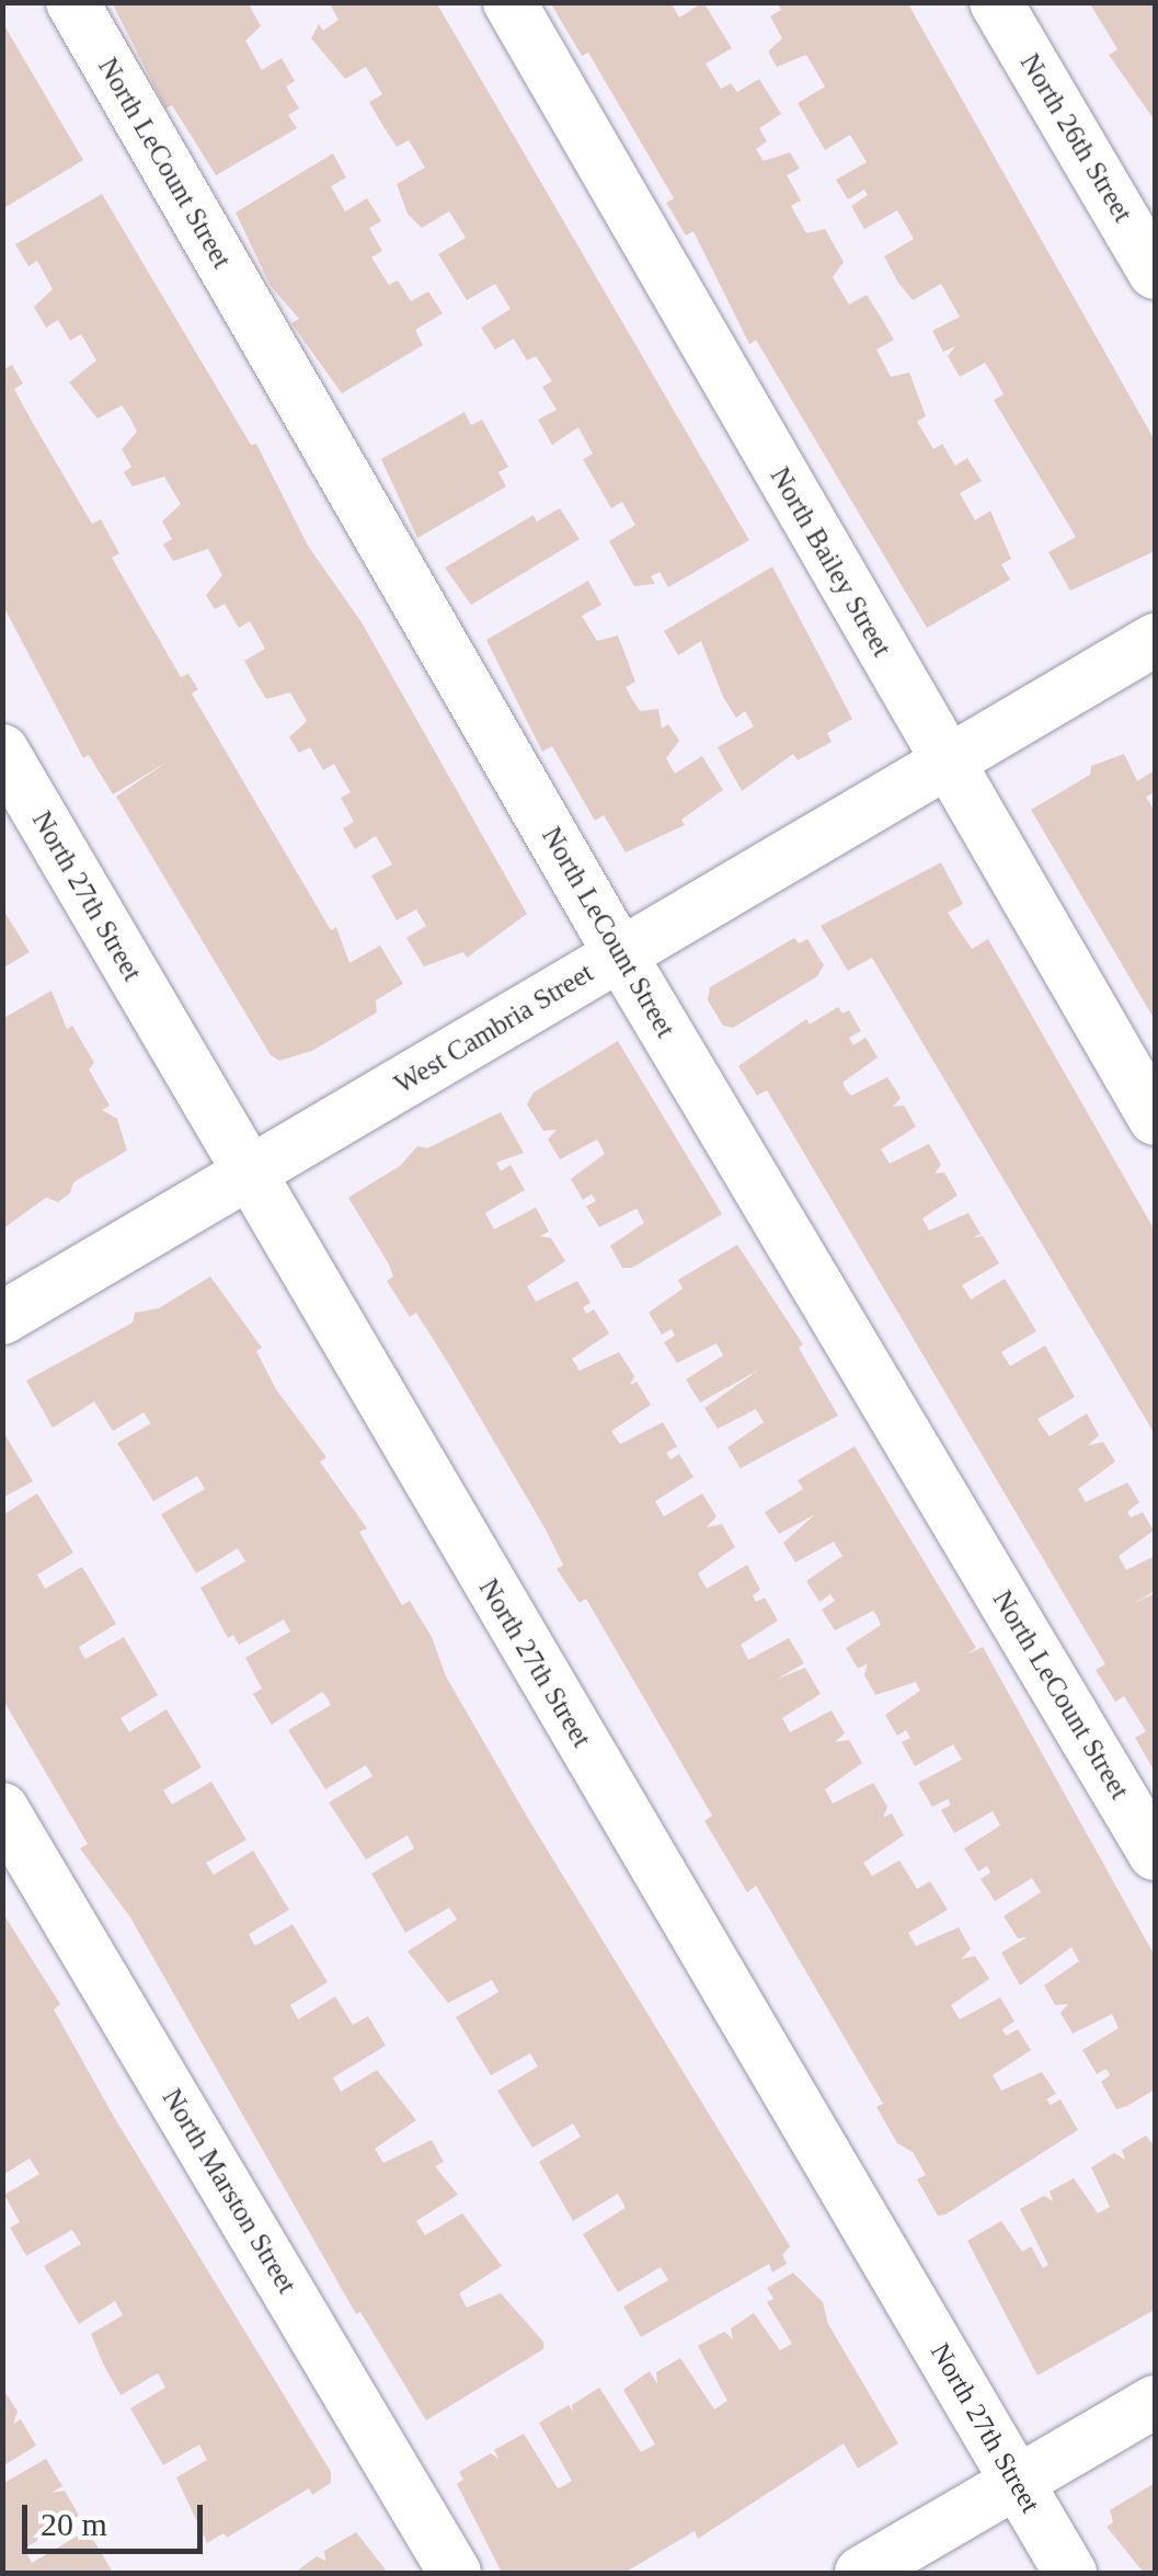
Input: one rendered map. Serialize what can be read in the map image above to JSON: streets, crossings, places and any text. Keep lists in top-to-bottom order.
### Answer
{
  "streets": {
    "street": [
      "North 26th Street",
      "North LeCount Street",
      "North Bailey Street",
      "North 27th Street",
      "West Cambria Street",
      "North Marston Street"
    ]
  },
  "crossings": [
    ["North LeCount Street", "West Cambria Street"],
    ["North Bailey Street", "West Cambria Street"],
    ["North 27th Street", "West Cambria Street"]
  ],
  "scale_bar": "20 m"
}
